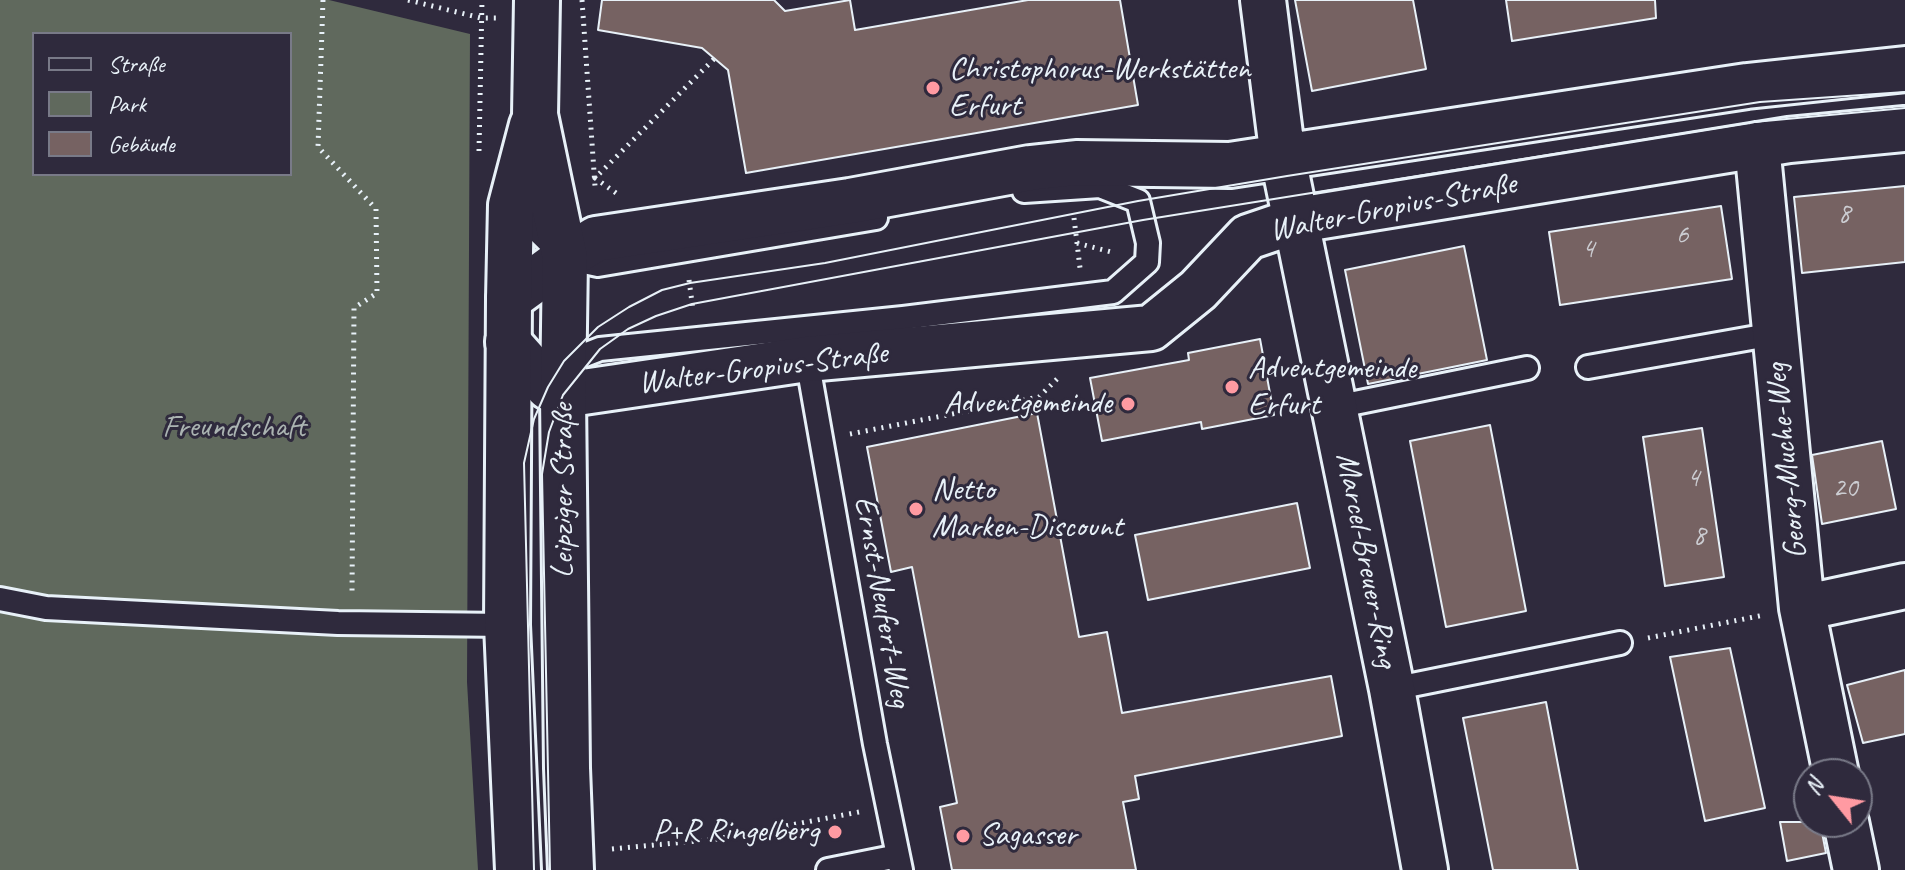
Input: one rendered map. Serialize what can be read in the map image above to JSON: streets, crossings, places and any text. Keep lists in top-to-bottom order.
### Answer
{
  "streets": {
    "street": [
      "Walter-Gropius-Straße",
      "Georg-Muche-Weg",
      "Leipziger Straße",
      "Marcel-Breuer-Ring"
    ],
    "lane": ["Ernst-Neufert-Weg"]
  },
  "crossings": [
    ["Walter-Gropius-Straße", "Georg-Muche-Weg"],
    ["Walter-Gropius-Straße", "Leipziger Straße"],
    ["Walter-Gropius-Straße", "Marcel-Breuer-Ring"],
    ["Walter-Gropius-Straße", "Ernst-Neufert-Weg"]
  ],
  "parks": ["Freundschaft"],
  "places": [
    "Christophorus-Werkstätten Erfurt",
    "Adventgemeinde Erfurt",
    "Adventgemeinde",
    "Netto Marken-Discount",
    "P+R Ringelberg",
    "Sagasser"
  ],
  "house_numbers": [
    "8",
    "6",
    "4",
    "4",
    "20",
    "8"
  ],
  "legend": ["Straße", "Park", "Gebäude"],
  "north": "top left"
}
